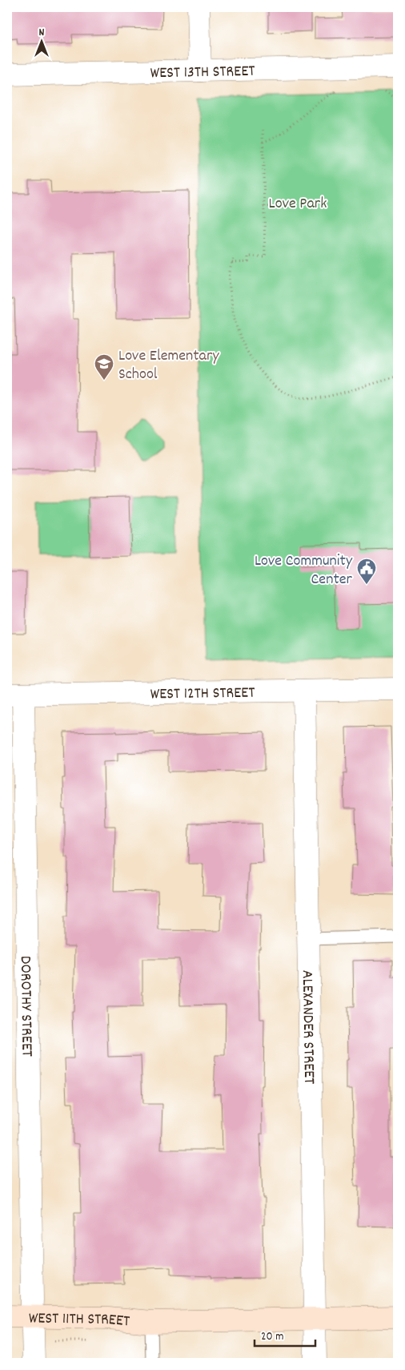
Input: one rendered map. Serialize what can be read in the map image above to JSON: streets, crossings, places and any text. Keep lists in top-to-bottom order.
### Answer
{
  "streets": {
    "main road": ["WEST 11TH STREET"],
    "street": [
      "WEST 13TH STREET",
      "WEST 12TH STREET",
      "DOROTHY STREET",
      "ALEXANDER STREET"
    ]
  },
  "crossings": [
    ["WEST 12TH STREET", "DOROTHY STREET"],
    ["WEST 12TH STREET", "ALEXANDER STREET"],
    ["DOROTHY STREET", "WEST 11TH STREET"],
    ["ALEXANDER STREET", "WEST 11TH STREET"]
  ],
  "parks": ["Love Park"],
  "places": {
    "school or university": ["Love Elementary School"],
    "public building": ["Love Community Center"]
  },
  "scale_bar": "20 m",
  "north": "top"
}
